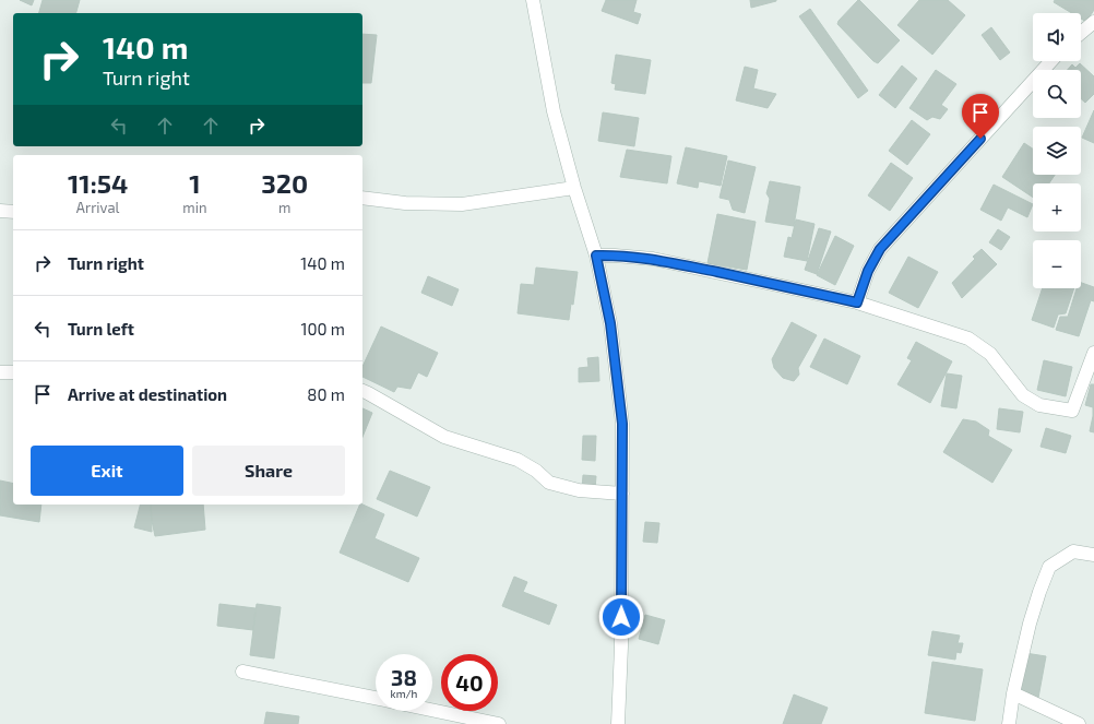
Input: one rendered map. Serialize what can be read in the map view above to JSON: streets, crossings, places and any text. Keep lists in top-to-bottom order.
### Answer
{
  "page": {
    "map_buttons": ["+", "−"],
    "turn": ["140 m", "Turn right"],
    "eta": [
      "11:54",
      "Arrival",
      "1",
      "min",
      "320",
      "m"
    ],
    "list": [
      {
        "name": "Turn right",
        "value": "140 m"
      },
      {
        "name": "Turn left",
        "value": "100 m"
      },
      {
        "name": "Arrive at destination",
        "value": "80 m"
      }
    ],
    "buttons": ["Exit", "Share"],
    "speed": "38 km/h",
    "limit": "40"
  }
}
